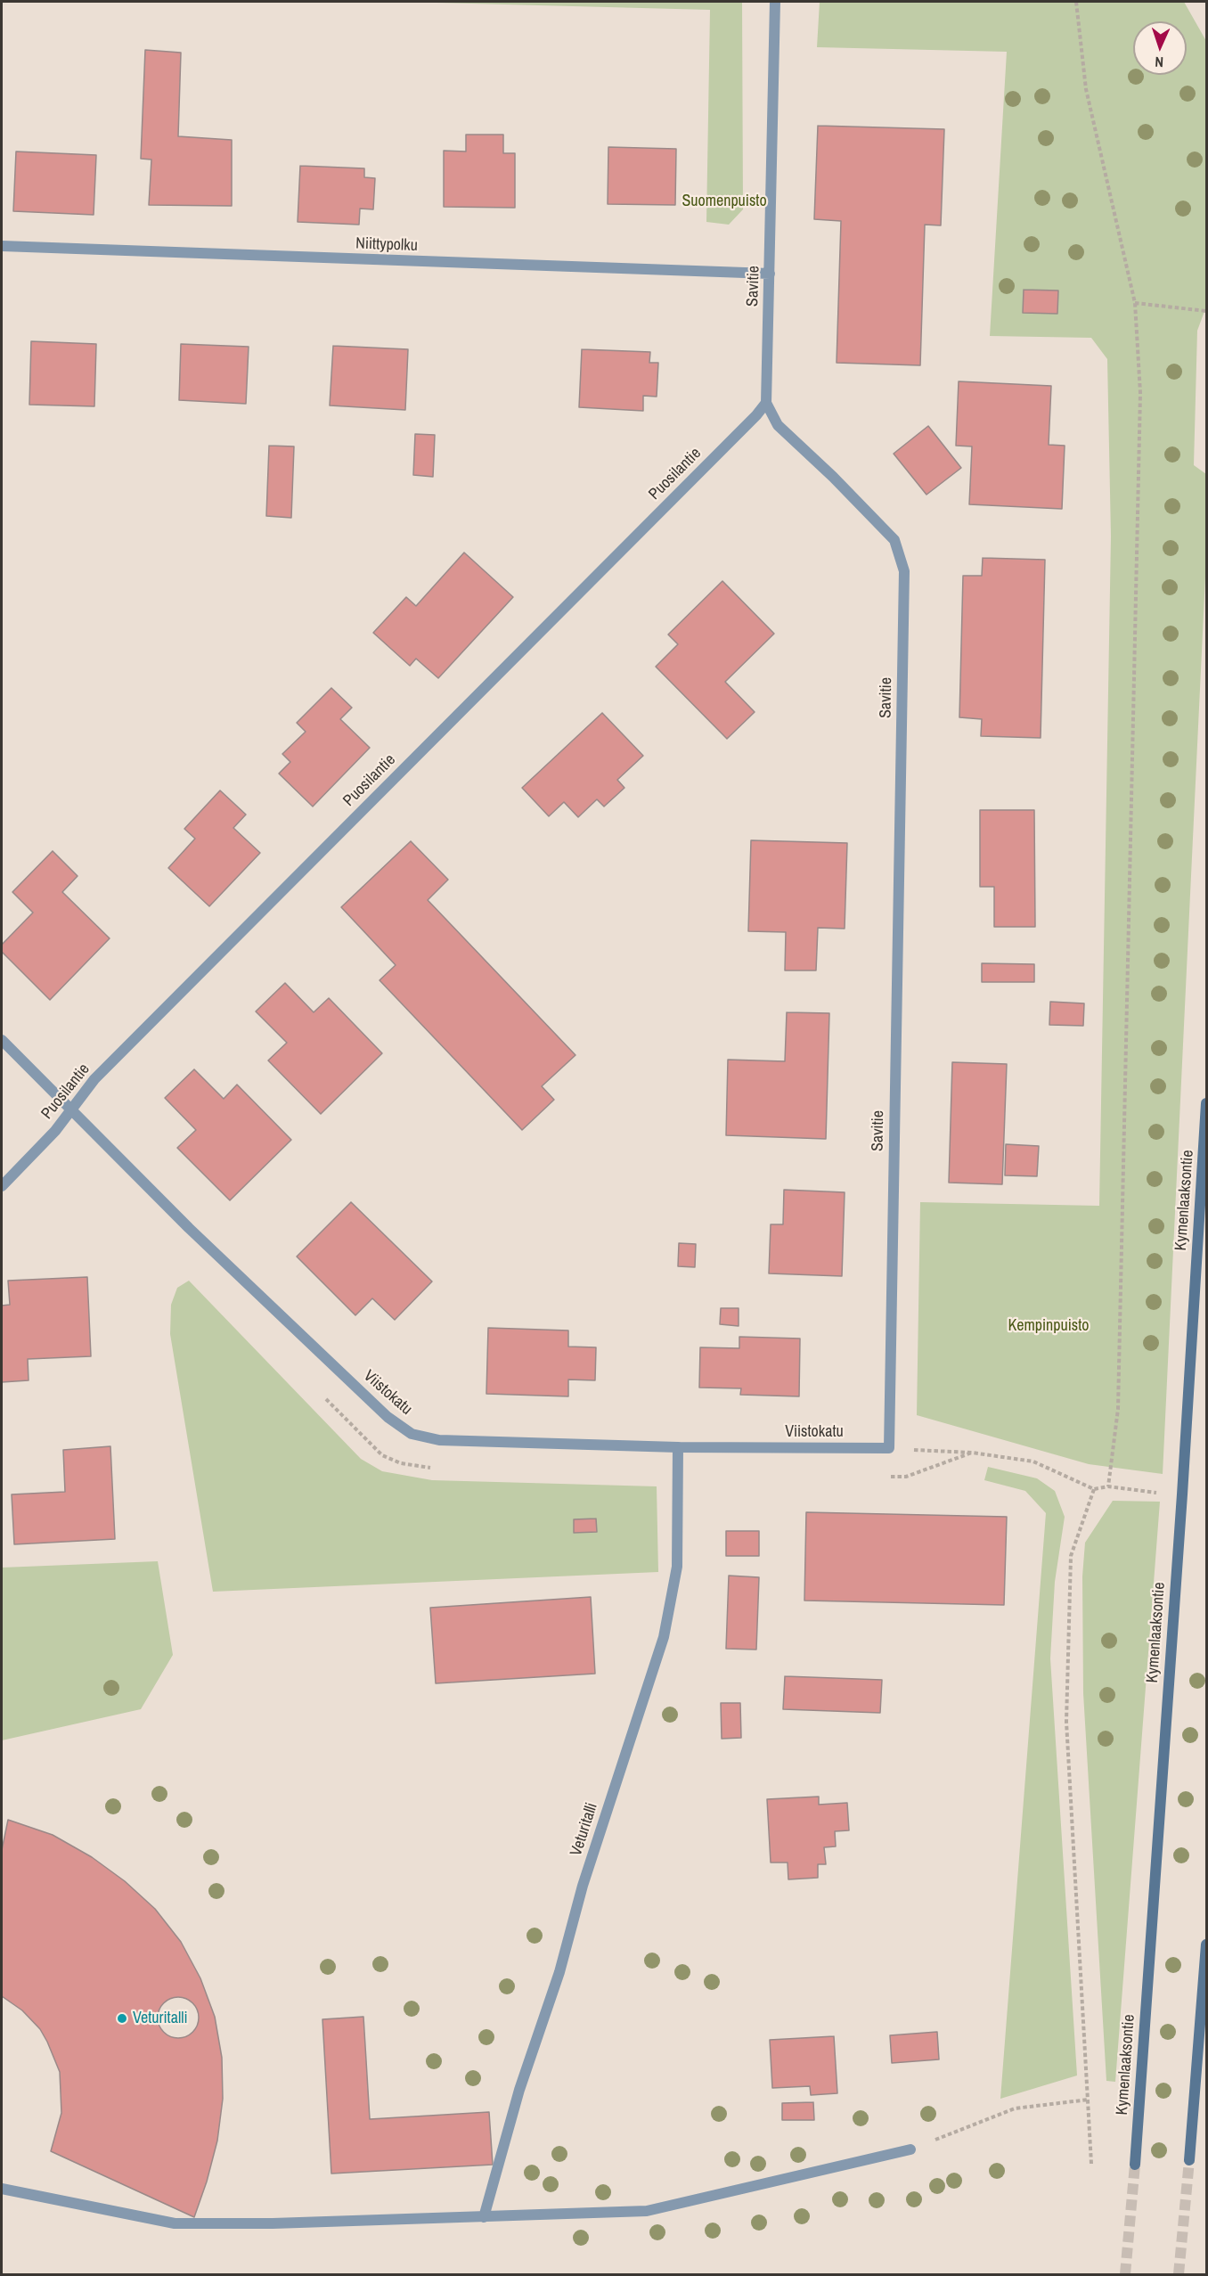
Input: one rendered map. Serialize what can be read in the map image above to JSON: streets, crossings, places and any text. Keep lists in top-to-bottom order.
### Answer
{
  "streets": {
    "main road": ["Kymenlaaksontie"],
    "street": [
      "Niittypolku",
      "Savitie",
      "Puosilantie",
      "Viistokatu",
      "Veturitalli"
    ]
  },
  "crossings": [
    ["Niittypolku", "Savitie"],
    ["Savitie", "Puosilantie"],
    ["Savitie", "Viistokatu"],
    ["Puosilantie", "Viistokatu"],
    ["Viistokatu", "Veturitalli"]
  ],
  "parks": ["Suomenpuisto", "Kempinpuisto"],
  "places": ["Veturitalli"],
  "north": "bottom"
}
